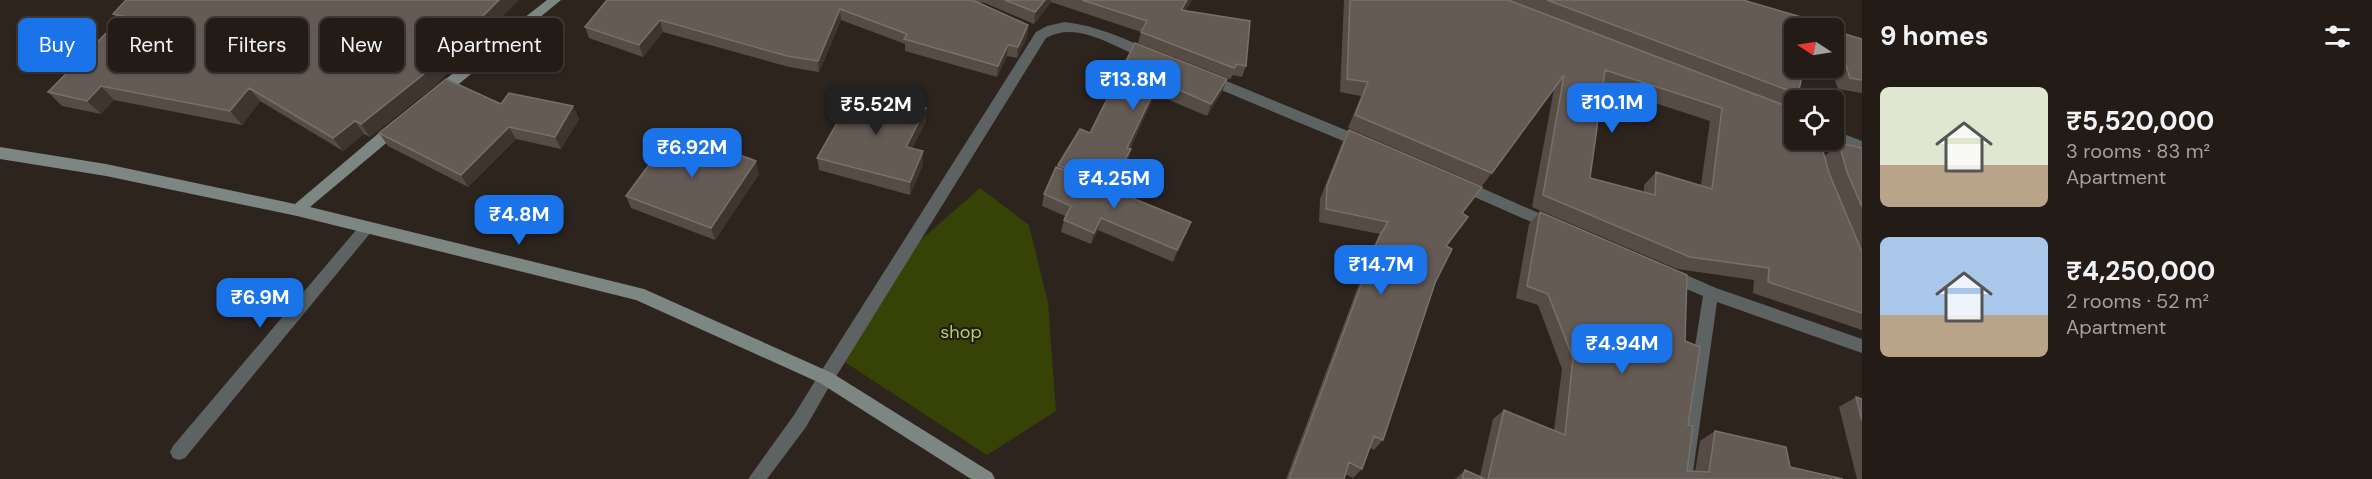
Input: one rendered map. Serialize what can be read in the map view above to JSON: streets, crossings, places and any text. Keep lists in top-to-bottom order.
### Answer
{
  "parks": ["shop"],
  "north": "left",
  "page": {
    "heading": "9 homes",
    "chip": [
      "Buy",
      "Rent",
      "Filters",
      "New",
      "Apartment"
    ],
    "price": [
      "₹13.8M",
      "₹10.1M",
      "₹5.52M",
      "₹6.92M",
      "₹4.25M",
      "₹4.8M",
      "₹14.7M",
      "₹6.9M",
      "₹4.94M"
    ],
    "list": [
      {
        "name": "₹5,520,000",
        "note": "3 rooms · 83 m² · Apartment"
      },
      {
        "name": "₹4,250,000",
        "note": "2 rooms · 52 m² · Apartment"
      }
    ]
  }
}
